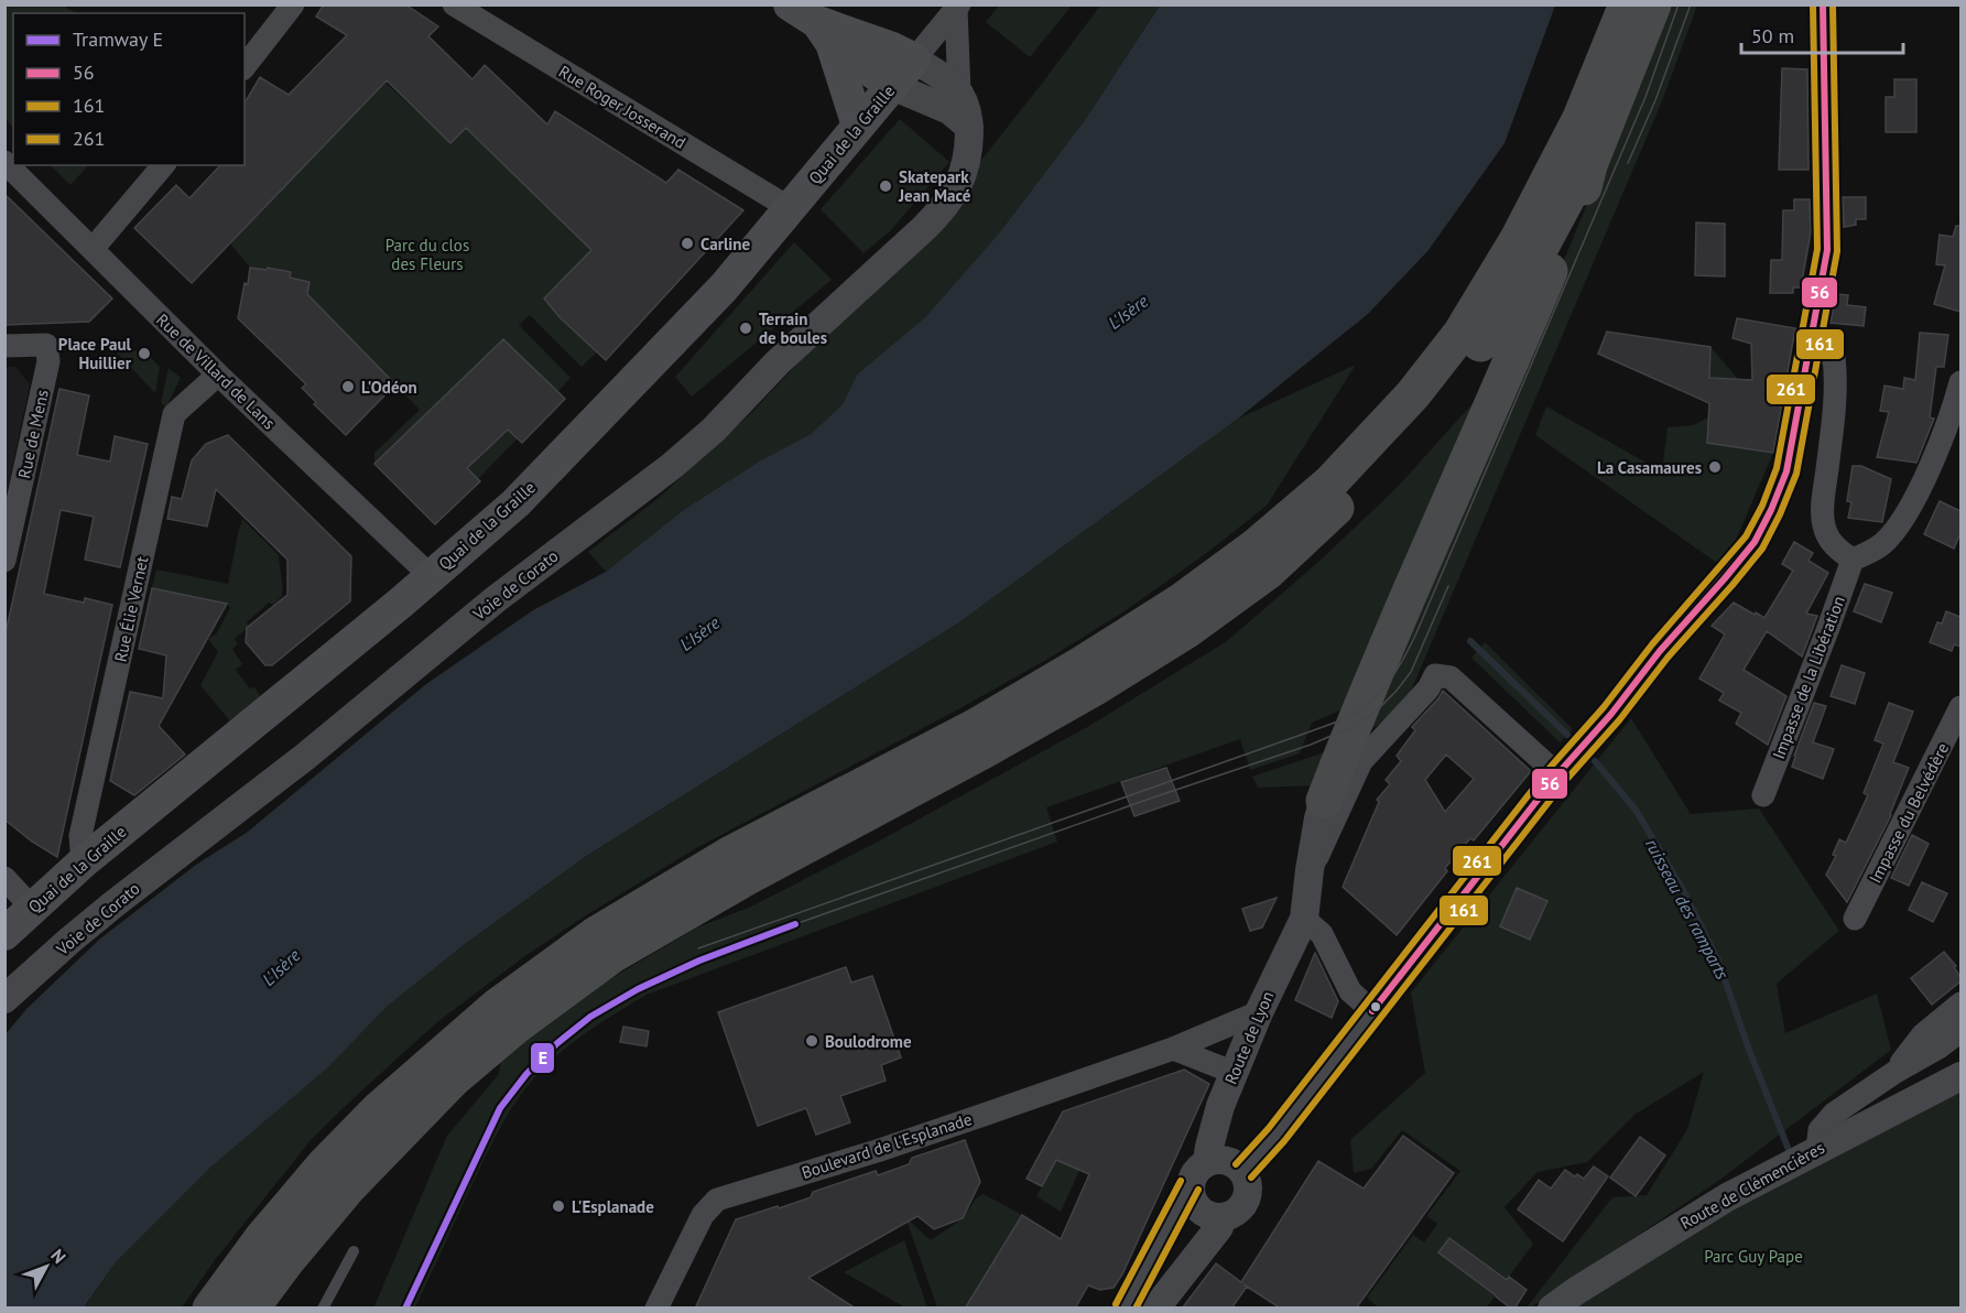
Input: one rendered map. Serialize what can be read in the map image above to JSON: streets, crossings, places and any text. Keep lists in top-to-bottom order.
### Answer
{
  "streets": {
    "main road": ["Quai de la Graille"],
    "street": [
      "Rue Roger Josserand",
      "Rue de Villard de Lans",
      "Rue de Mens",
      "Voie de Corato",
      "Rue Élie Vernet",
      "Impasse de la Libération",
      "Impasse du Belvédère",
      "Route de Lyon",
      "Boulevard de l'Esplanade",
      "Route de Clémencières"
    ]
  },
  "crossings": [
    ["Rue Roger Josserand", "Quai de la Graille"],
    ["Quai de la Graille", "Rue de Villard de Lans"],
    ["Quai de la Graille", "Rue Élie Vernet"],
    ["Rue de Villard de Lans", "Rue Élie Vernet"],
    ["Route de Lyon", "Boulevard de l'Esplanade"]
  ],
  "water": ["L'Isère", "ruisseau des ramparts"],
  "parks": ["Parc du clos des Fleurs", "Parc Guy Pape"],
  "places": [
    "Skatepark Jean Macé",
    "Carline",
    "Terrain de boules",
    "Place Paul Huillier",
    "L'Odéon",
    "La Casamaures",
    "Boulodrome",
    "L'Esplanade"
  ],
  "lines": [
    "transit line 56",
    "transit line 161",
    "transit line 261",
    "tram line E"
  ],
  "legend": [
    "Tramway E",
    "56",
    "161",
    "261"
  ],
  "scale_bar": "50 m",
  "north": "top right"
}
